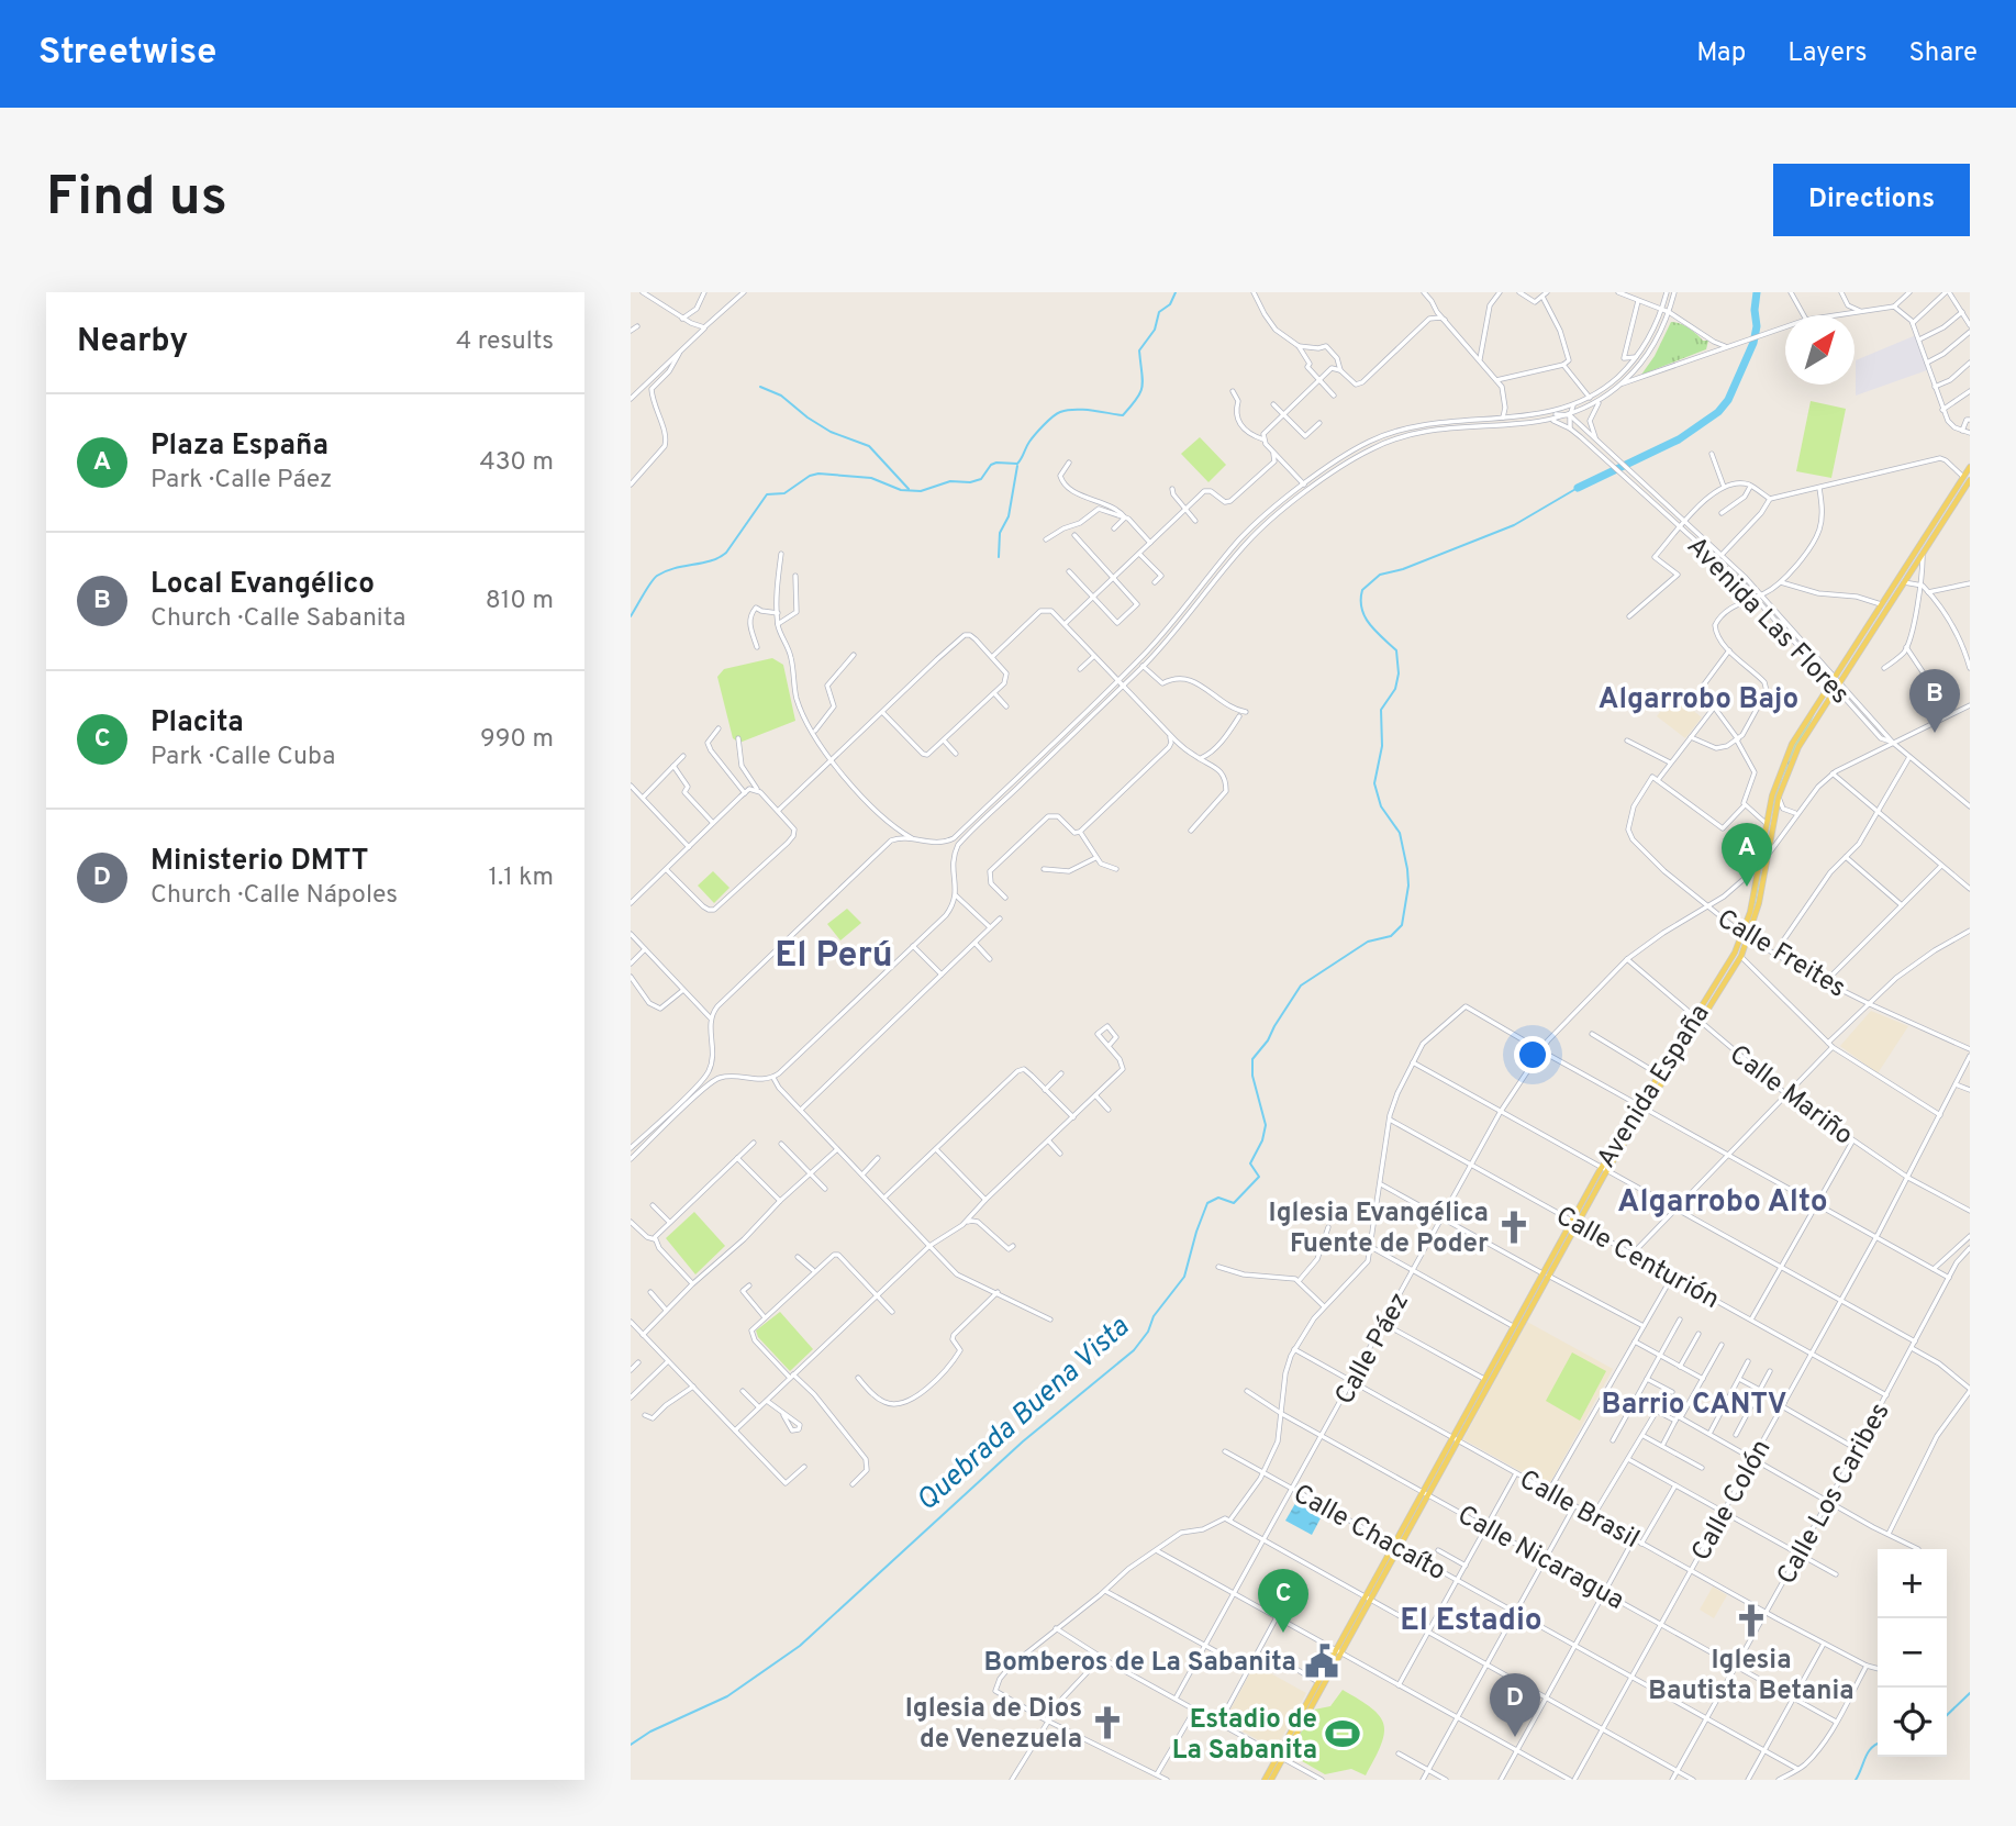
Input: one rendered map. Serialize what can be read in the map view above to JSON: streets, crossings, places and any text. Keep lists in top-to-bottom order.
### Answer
{
  "streets": {
    "main road": ["Avenida España"],
    "street": [
      "Avenida Las Flores",
      "Calle Freites",
      "Calle Mariño",
      "Calle Centurión",
      "Calle Páez",
      "Calle Los Caribes",
      "Calle Colón",
      "Calle Brasil",
      "Calle Chacaíto",
      "Calle Nicaragua"
    ]
  },
  "crossings": [
    ["Avenida Las Flores", "Avenida España"],
    ["Calle Freites", "Avenida España"],
    ["Calle Freites", "Calle Páez"],
    ["Avenida España", "Calle Mariño"],
    ["Avenida España", "Calle Centurión"],
    ["Avenida España", "Calle Páez"],
    ["Avenida España", "Calle Brasil"],
    ["Avenida España", "Calle Chacaíto"],
    ["Avenida España", "Calle Nicaragua"],
    ["Calle Mariño", "Calle Páez"],
    ["Calle Mariño", "Calle Colón"],
    ["Calle Centurión", "Calle Páez"],
    ["Calle Centurión", "Calle Los Caribes"],
    ["Calle Centurión", "Calle Colón"],
    ["Calle Páez", "Calle Brasil"],
    ["Calle Páez", "Calle Chacaíto"],
    ["Calle Páez", "Calle Nicaragua"],
    ["Calle Los Caribes", "Calle Brasil"],
    ["Calle Los Caribes", "Calle Chacaíto"],
    ["Calle Los Caribes", "Calle Nicaragua"],
    ["Calle Colón", "Calle Brasil"],
    ["Calle Colón", "Calle Chacaíto"],
    ["Calle Colón", "Calle Nicaragua"]
  ],
  "districts": [
    "Algarrobo Bajo",
    "El Perú",
    "Algarrobo Alto",
    "Barrio CANTV",
    "El Estadio"
  ],
  "water": ["Quebrada Buena Vista"],
  "places": {
    "church": ["Iglesia Evangélica Fuente de Poder", "Iglesia Bautista Betania", "Iglesia de Dios de Venezuela"],
    "public building": ["Bomberos de La Sabanita"],
    "sports": ["Estadio de La Sabanita"]
  },
  "north": "top right",
  "page": {
    "header": "Streetwise",
    "nav": ["Map", "Layers", "Share"],
    "buttons": "Directions",
    "title": "Find us",
    "heading": ["Nearby", "4 results"],
    "list": [
      {
        "mark": "A",
        "name": "Plaza España",
        "note": "Park · Calle Páez",
        "value": "430 m"
      },
      {
        "mark": "B",
        "name": "Local Evangélico",
        "note": "Church · Calle Sabanita",
        "value": "810 m"
      },
      {
        "mark": "C",
        "name": "Placita",
        "note": "Park · Calle Cuba",
        "value": "990 m"
      },
      {
        "mark": "D",
        "name": "Ministerio DMTT",
        "note": "Church · Calle Nápoles",
        "value": "1.1 km"
      }
    ],
    "pins": [
      "B",
      "A",
      "C",
      "D"
    ],
    "map_buttons": ["+", "−"]
  }
}
